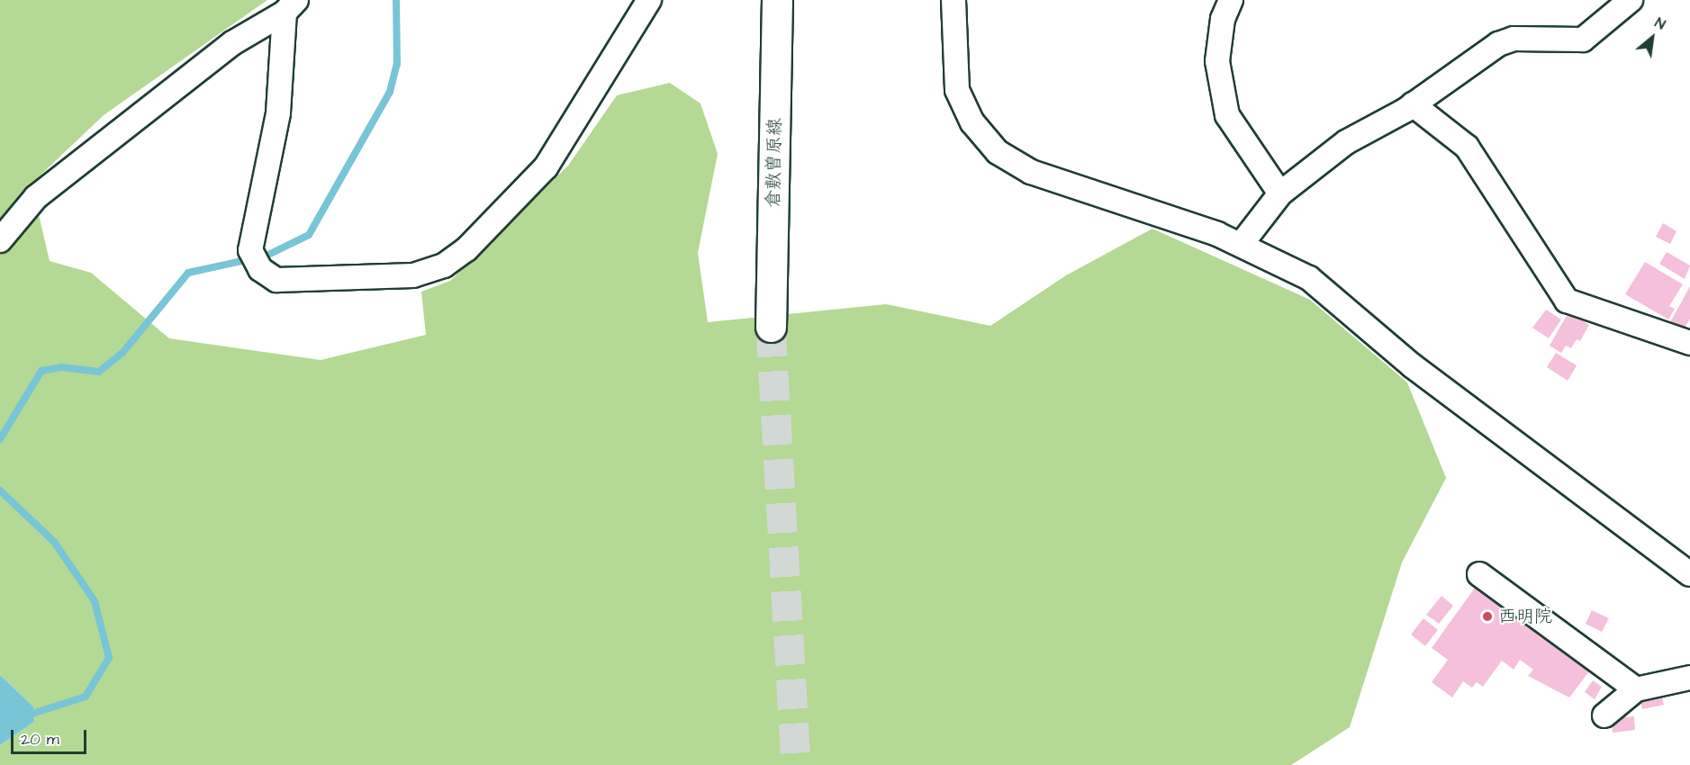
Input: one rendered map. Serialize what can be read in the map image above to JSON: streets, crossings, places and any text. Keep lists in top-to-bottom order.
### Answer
{
  "streets": {
    "street": ["倉敷曽原線"]
  },
  "places": ["西明院"],
  "scale_bar": "20 m",
  "north": "top right"
}
